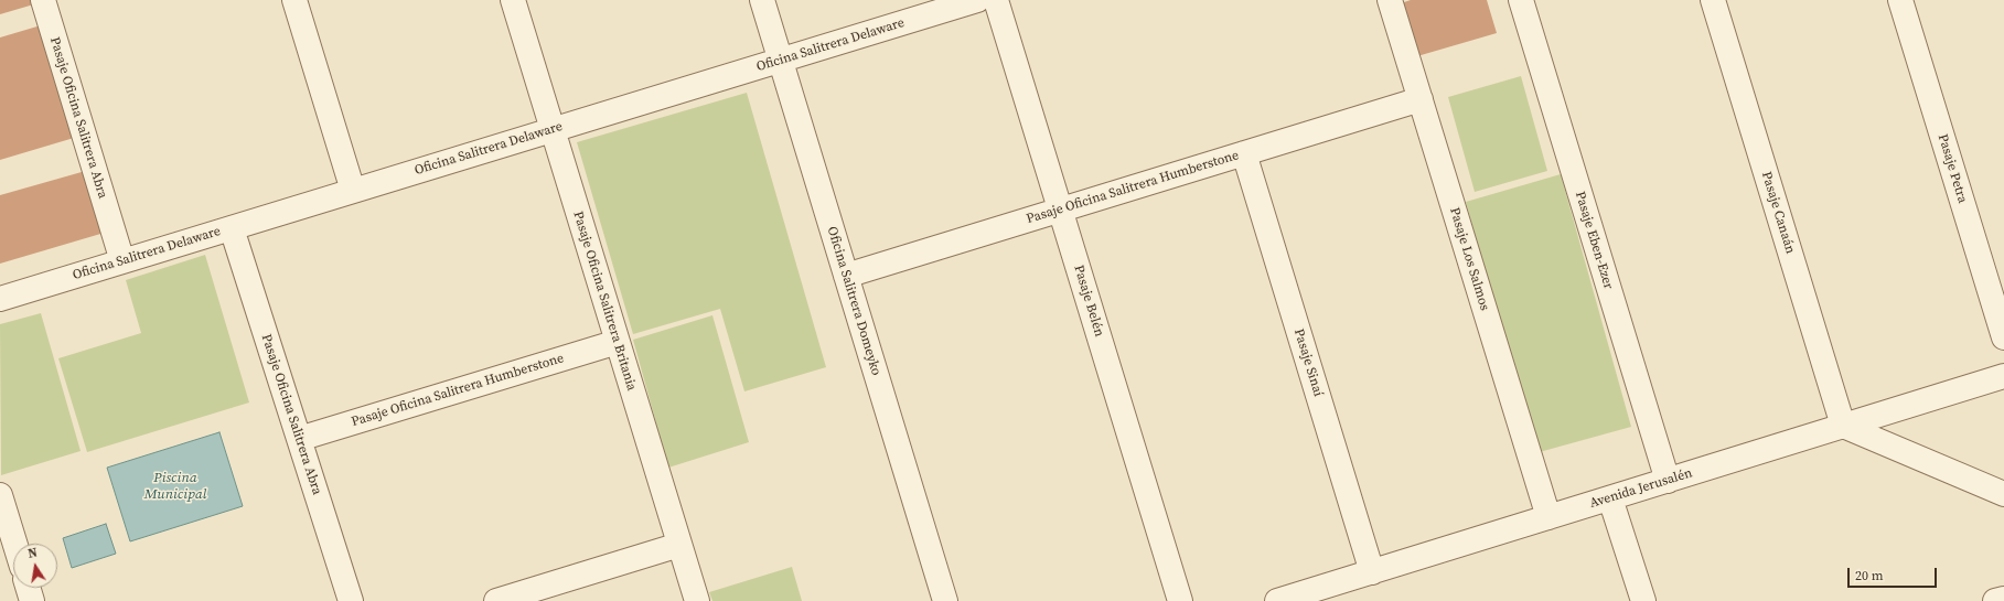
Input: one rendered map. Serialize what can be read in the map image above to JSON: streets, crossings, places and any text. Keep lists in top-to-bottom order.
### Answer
{
  "streets": {
    "street": [
      "Oficina Salitrera Delaware",
      "Pasaje Oficina Salitrera Abra",
      "Pasaje Petra",
      "Pasaje Oficina Salitrera Humberstone",
      "Pasaje Canaán",
      "Pasaje Eben-Ezer",
      "Pasaje Los Salmos",
      "Pasaje Oficina Salitrera Britania",
      "Oficina Salitrera Domeyko",
      "Pasaje Belén",
      "Pasaje Sinaí",
      "Avenida Jerusalén"
    ]
  },
  "crossings": [
    ["Oficina Salitrera Delaware", "Pasaje Oficina Salitrera Abra"],
    ["Oficina Salitrera Delaware", "Pasaje Oficina Salitrera Britania"],
    ["Oficina Salitrera Delaware", "Oficina Salitrera Domeyko"],
    ["Pasaje Oficina Salitrera Abra", "Pasaje Oficina Salitrera Humberstone"],
    ["Pasaje Oficina Salitrera Humberstone", "Pasaje Los Salmos"],
    ["Pasaje Oficina Salitrera Humberstone", "Pasaje Oficina Salitrera Britania"],
    ["Pasaje Oficina Salitrera Humberstone", "Oficina Salitrera Domeyko"],
    ["Pasaje Oficina Salitrera Humberstone", "Pasaje Belén"],
    ["Pasaje Oficina Salitrera Humberstone", "Pasaje Sinaí"],
    ["Pasaje Canaán", "Avenida Jerusalén"],
    ["Pasaje Eben-Ezer", "Avenida Jerusalén"],
    ["Pasaje Los Salmos", "Avenida Jerusalén"],
    ["Pasaje Sinaí", "Avenida Jerusalén"]
  ],
  "water": ["Piscina Municipal"],
  "scale_bar": "20 m",
  "north": "top"
}
